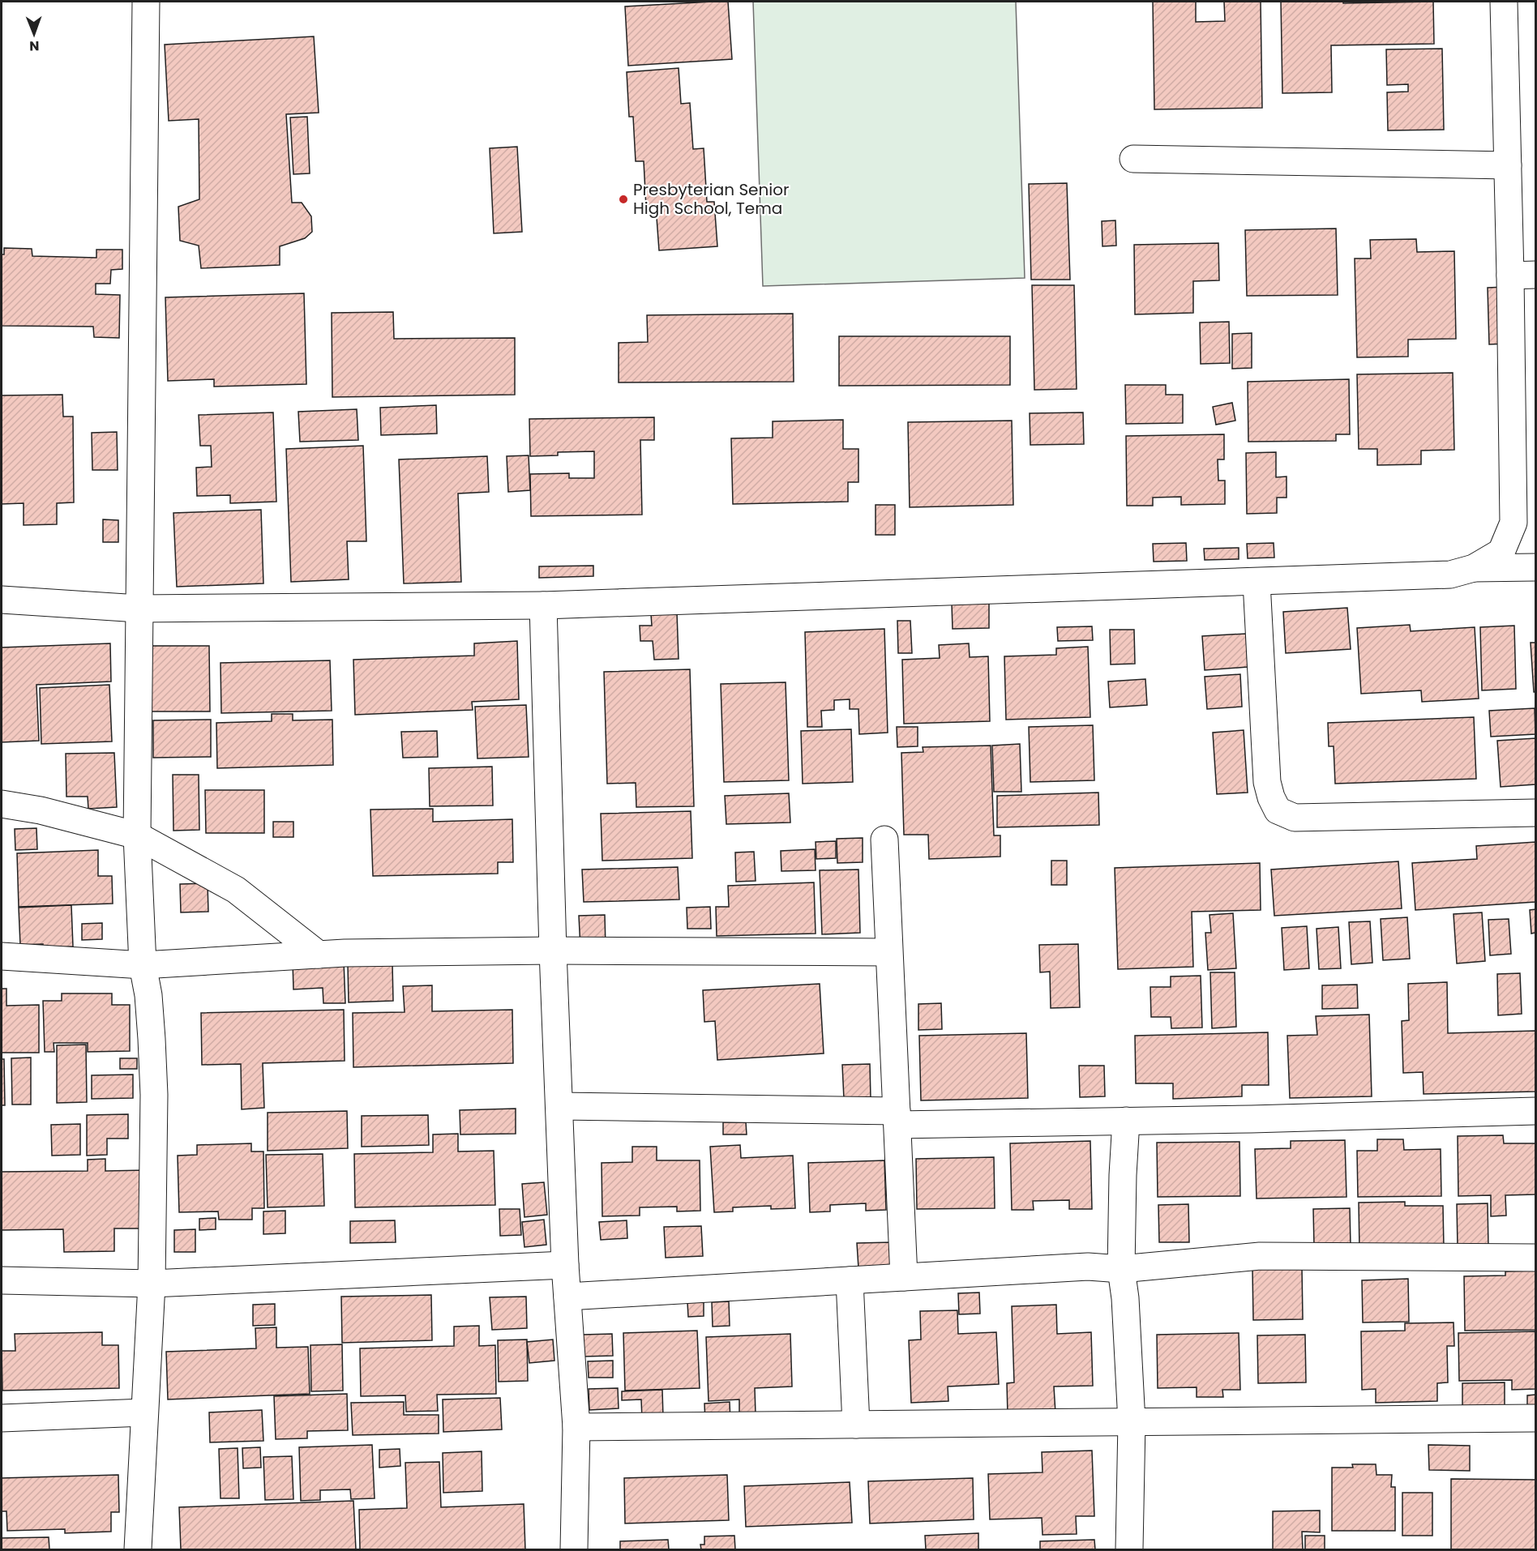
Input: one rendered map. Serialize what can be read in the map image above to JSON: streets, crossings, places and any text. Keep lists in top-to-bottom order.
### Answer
{
  "places": ["Presbyterian Senior High School, Tema"],
  "north": "bottom"
}
